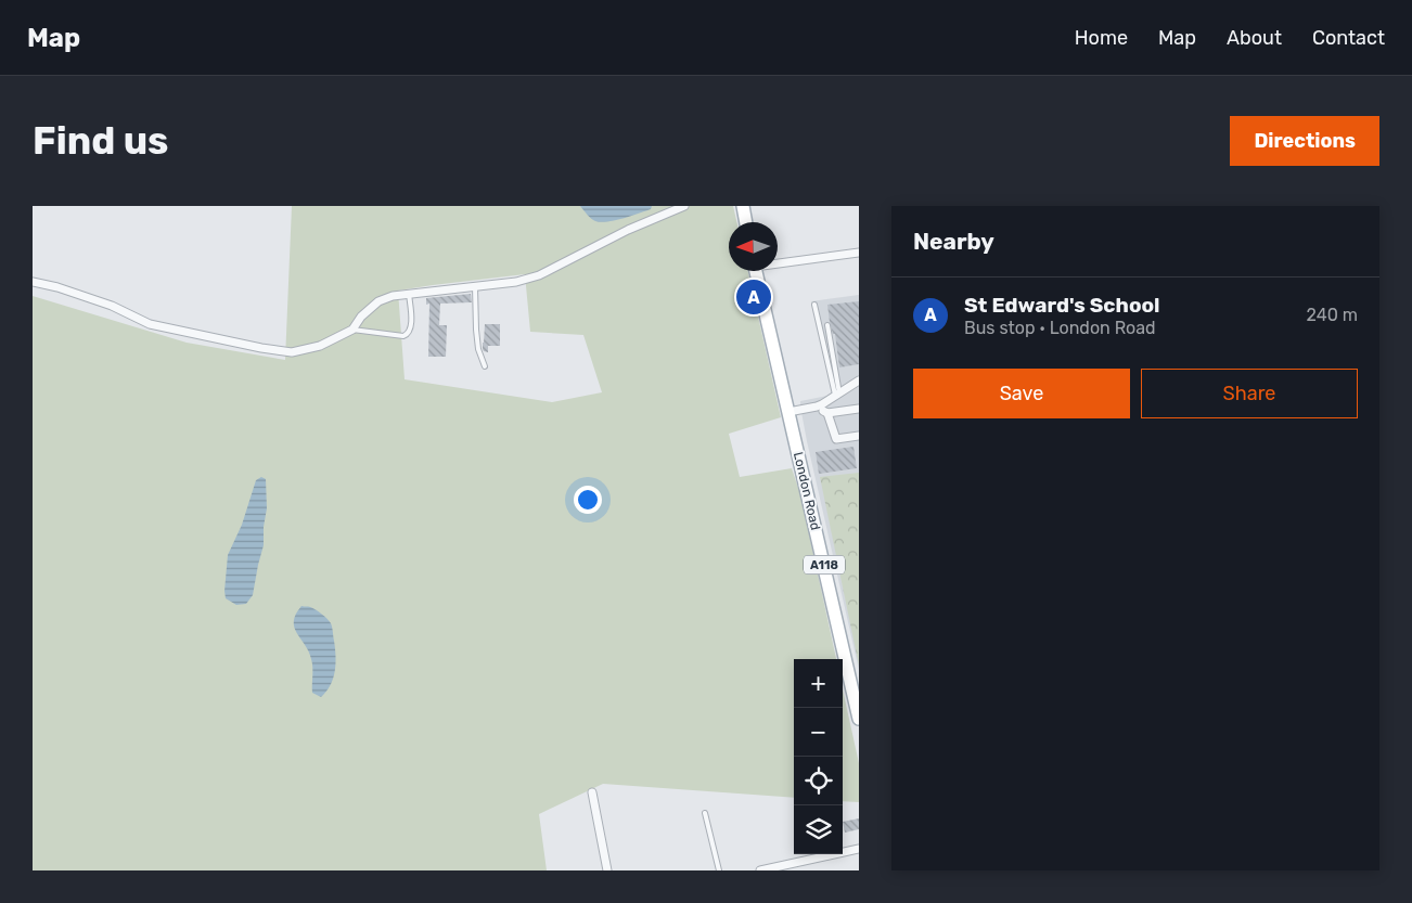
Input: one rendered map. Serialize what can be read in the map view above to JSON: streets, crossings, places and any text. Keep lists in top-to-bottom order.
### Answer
{
  "streets": {
    "main road": ["London Road", "A118"]
  },
  "north": "left",
  "page": {
    "header": "Map",
    "nav": [
      "Home",
      "Map",
      "About",
      "Contact"
    ],
    "buttons": [
      "Directions",
      ["Save", "Share"]
    ],
    "title": "Find us",
    "heading": "Nearby",
    "list": [
      {
        "mark": "A",
        "name": "St Edward's School",
        "note": "Bus stop · London Road",
        "value": "240 m"
      }
    ],
    "pins": "A",
    "map_buttons": ["+", "−"]
  }
}
